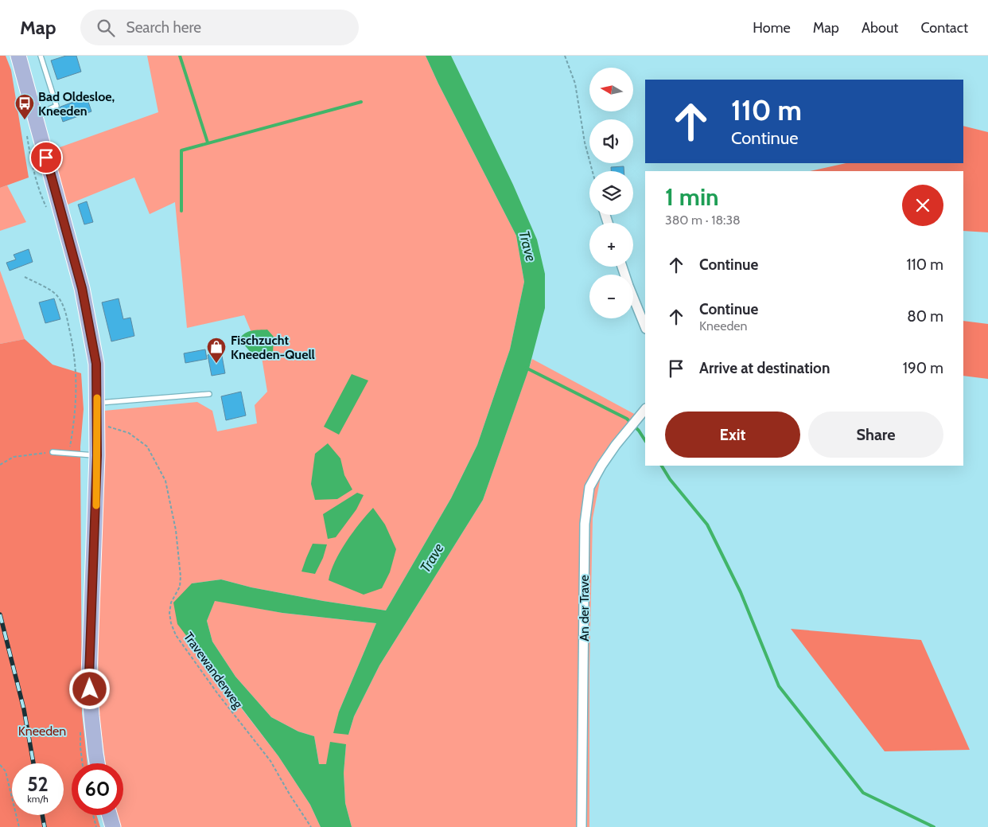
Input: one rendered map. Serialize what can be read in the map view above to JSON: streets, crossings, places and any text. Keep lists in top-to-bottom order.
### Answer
{
  "streets": {
    "street": ["An der Trave"],
    "path": ["Travewanderweg"]
  },
  "water": ["Trave"],
  "parks": ["Kneeden"],
  "places": {
    "bus stop": ["Bad Oldesloe, Kneeden"],
    "shop": ["Fischzucht Kneeden-Quell"]
  },
  "north": "left",
  "page": {
    "header": "Map",
    "search": "Search here",
    "nav": [
      "Home",
      "Map",
      "About",
      "Contact"
    ],
    "map_buttons": ["+", "−"],
    "turn": ["110 m", "Continue"],
    "heading": ["1 min", "380 m · 18:38"],
    "list": [
      {
        "name": "Continue",
        "value": "110 m"
      },
      {
        "name": "Continue",
        "note": "Kneeden",
        "value": "80 m"
      },
      {
        "name": "Arrive at destination",
        "value": "190 m"
      }
    ],
    "buttons": ["Exit", "Share"],
    "speed": "52 km/h",
    "limit": "60"
  }
}
